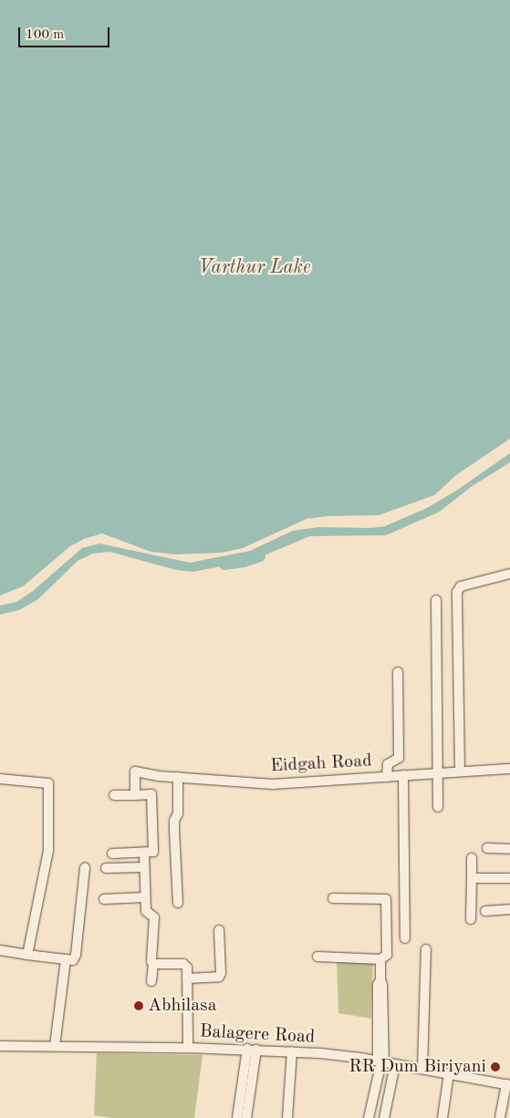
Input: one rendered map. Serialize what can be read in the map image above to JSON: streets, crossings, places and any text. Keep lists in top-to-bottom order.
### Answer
{
  "streets": {
    "street": ["Eidgah Road", "Balagere Road"]
  },
  "water": ["Varthur Lake"],
  "places": ["Abhilasa", "RR Dum Biriyani"],
  "scale_bar": "100 m"
}
